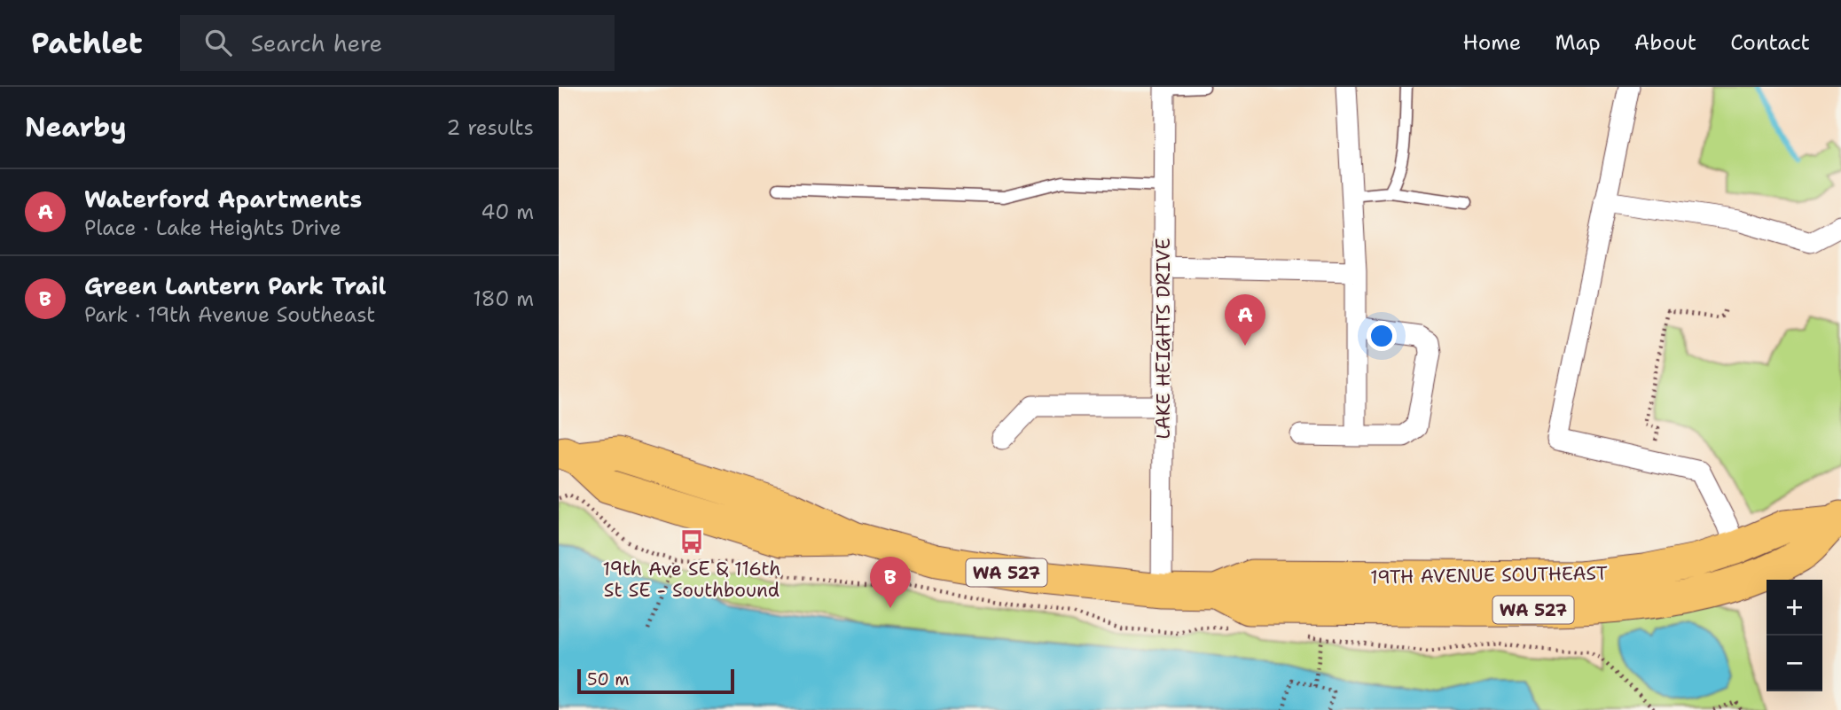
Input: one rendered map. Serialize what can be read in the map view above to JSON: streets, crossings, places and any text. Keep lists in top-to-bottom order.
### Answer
{
  "streets": {
    "main road": ["WA 527", "19TH AVENUE SOUTHEAST"],
    "street": ["LAKE HEIGHTS DRIVE"]
  },
  "crossings": [
    ["LAKE HEIGHTS DRIVE", "19TH AVENUE SOUTHEAST"]
  ],
  "places": {
    "bus stop": ["19th Ave SE & 116th St SE - Southbound"]
  },
  "scale_bar": "50 m",
  "page": {
    "header": "Pathlet",
    "search": "Search here",
    "nav": [
      "Home",
      "Map",
      "About",
      "Contact"
    ],
    "heading": ["Nearby", "2 results"],
    "list": [
      {
        "mark": "A",
        "name": "Waterford Apartments",
        "note": "Place · Lake Heights Drive",
        "value": "40 m"
      },
      {
        "mark": "B",
        "name": "Green Lantern Park Trail",
        "note": "Park · 19th Avenue Southeast",
        "value": "180 m"
      }
    ],
    "pins": ["A", "B"],
    "map_buttons": ["+", "−"],
    "scale": "50 m"
  }
}
